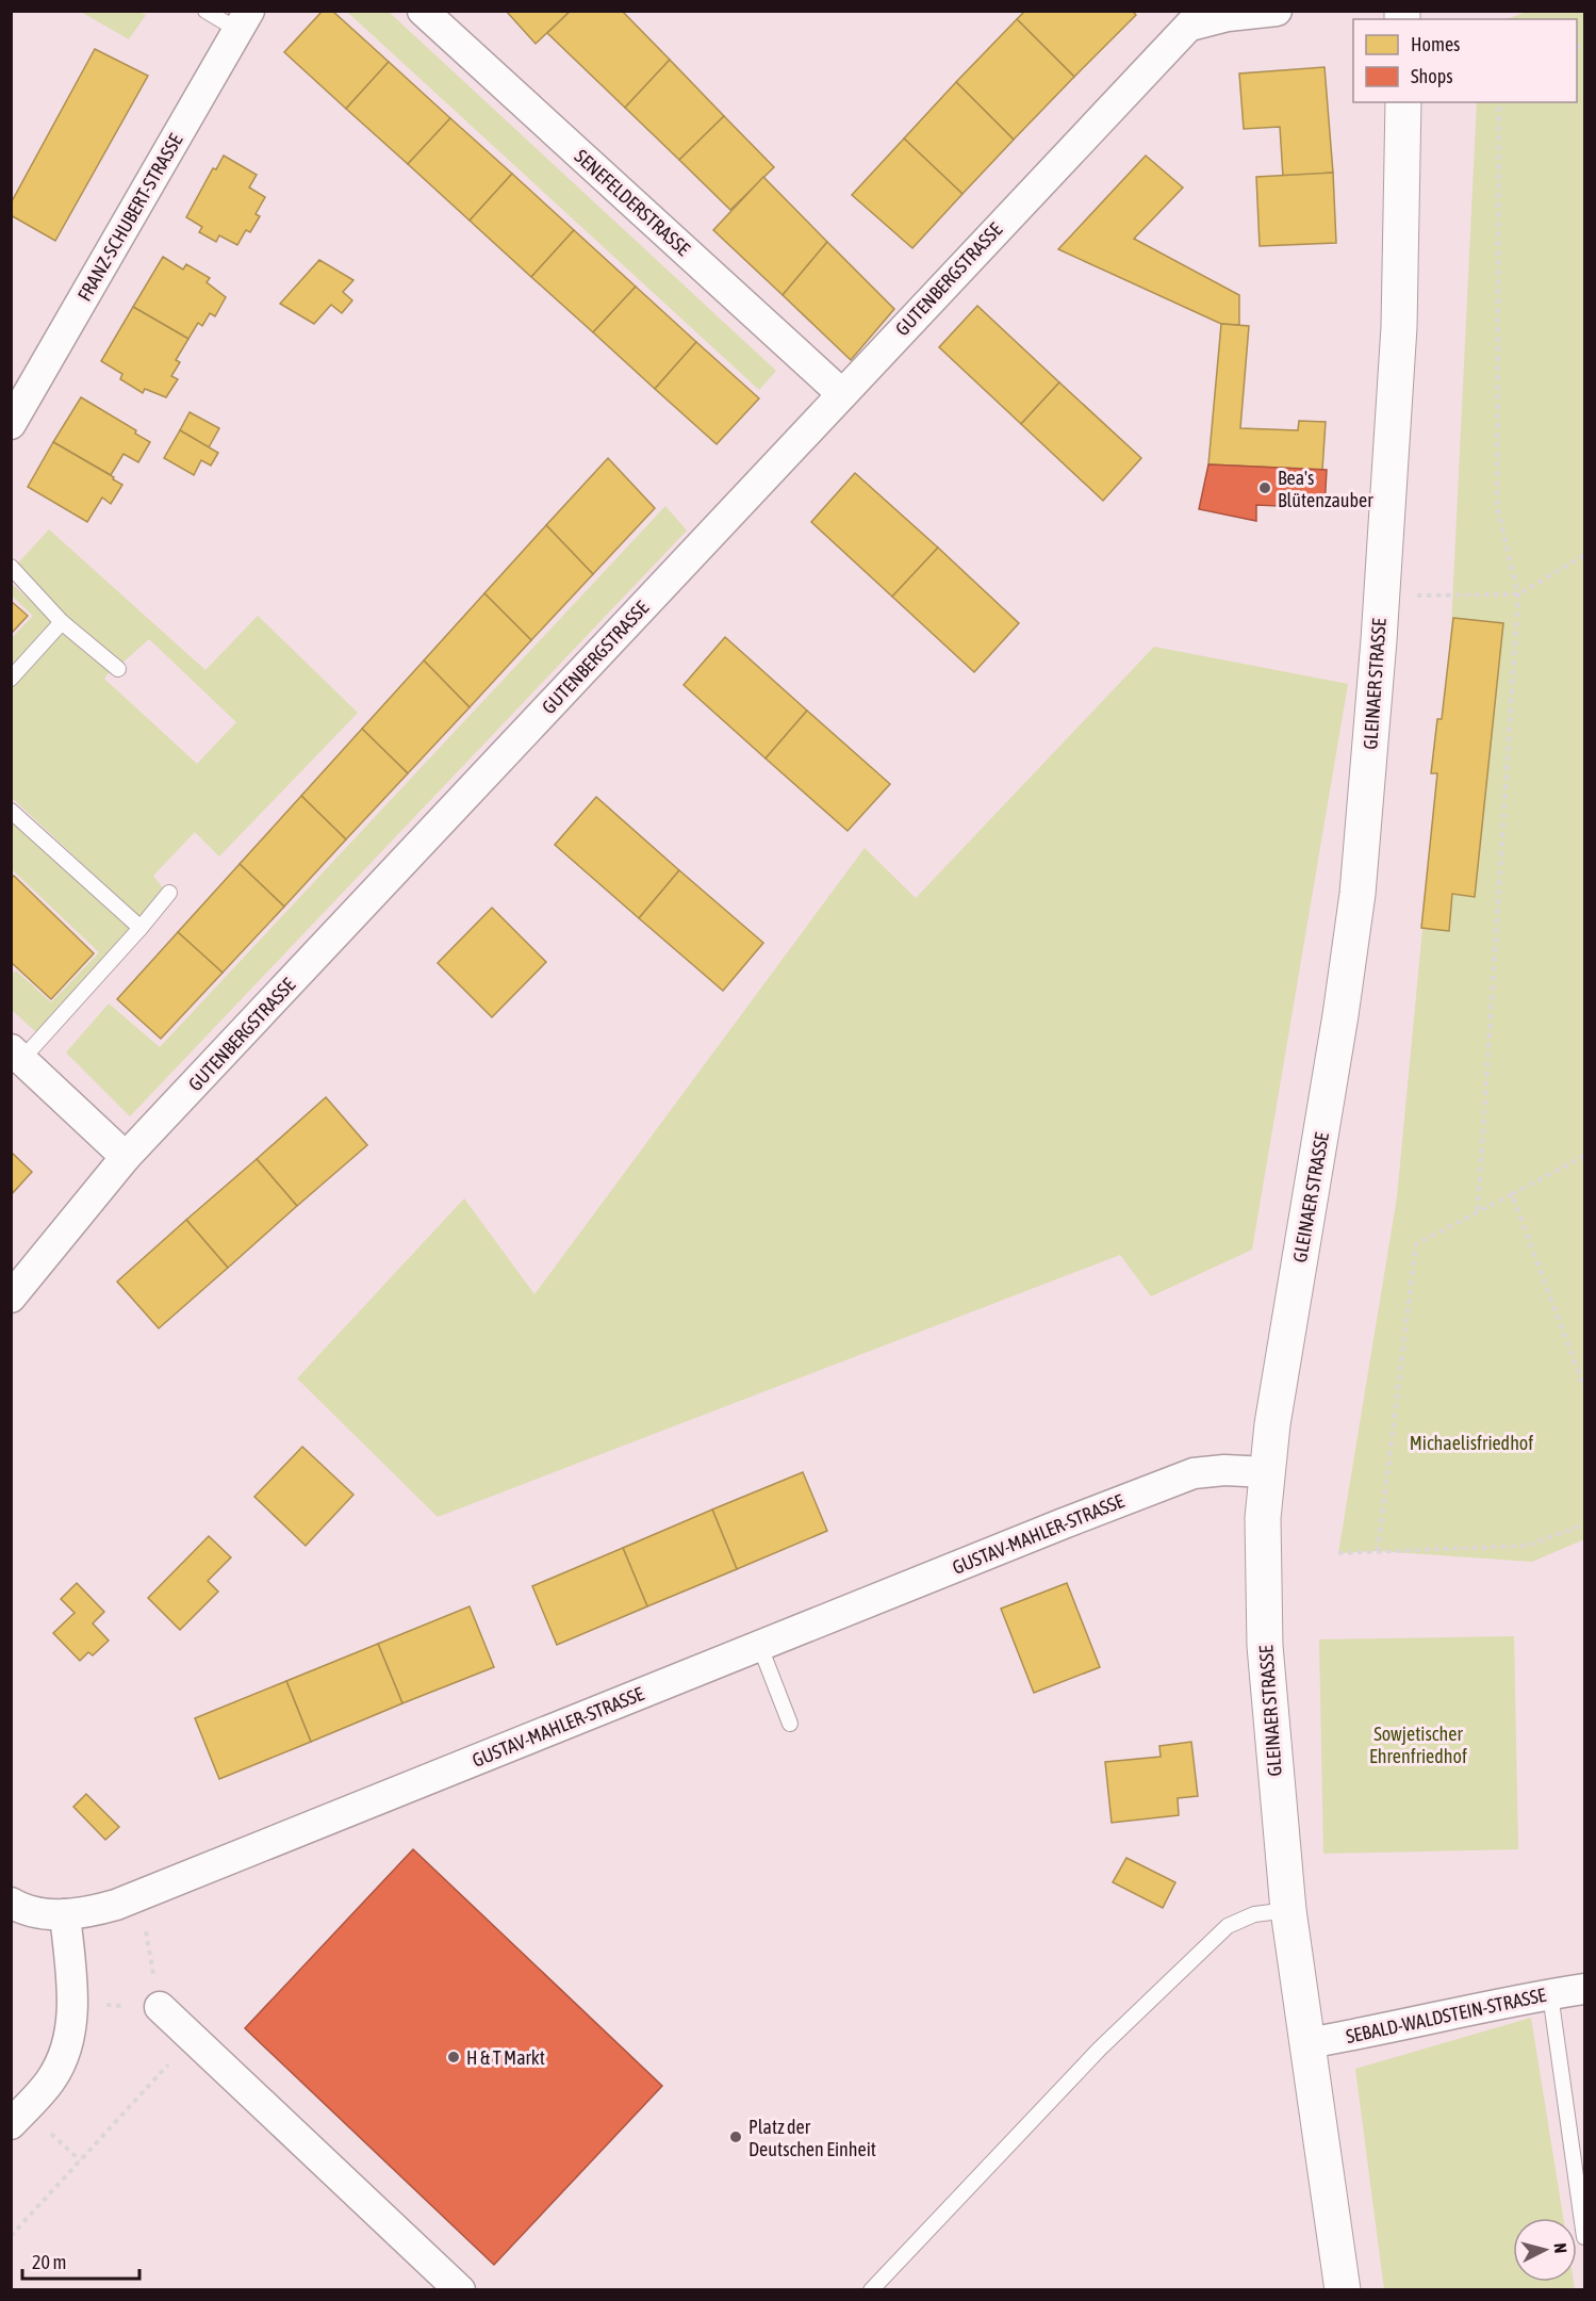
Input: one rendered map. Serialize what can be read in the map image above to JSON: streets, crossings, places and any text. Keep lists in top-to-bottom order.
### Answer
{
  "streets": {
    "street": [
      "SENEFELDERSTRASSE",
      "FRANZ-SCHUBERT-STRASSE",
      "GUTENBERGSTRASSE",
      "GLEINAER STRASSE",
      "GUSTAV-MAHLER-STRASSE",
      "SEBALD-WALDSTEIN-STRASSE"
    ]
  },
  "crossings": [
    ["SENEFELDERSTRASSE", "GUTENBERGSTRASSE"],
    ["GLEINAER STRASSE", "GUSTAV-MAHLER-STRASSE"],
    ["GLEINAER STRASSE", "SEBALD-WALDSTEIN-STRASSE"]
  ],
  "parks": ["Michaelisfriedhof", "Sowjetischer Ehrenfriedhof"],
  "places": ["Bea's Blütenzauber", "H & T Markt", "Platz der Deutschen Einheit"],
  "legend": ["Homes", "Shops"],
  "scale_bar": "20 m",
  "north": "right"
}
